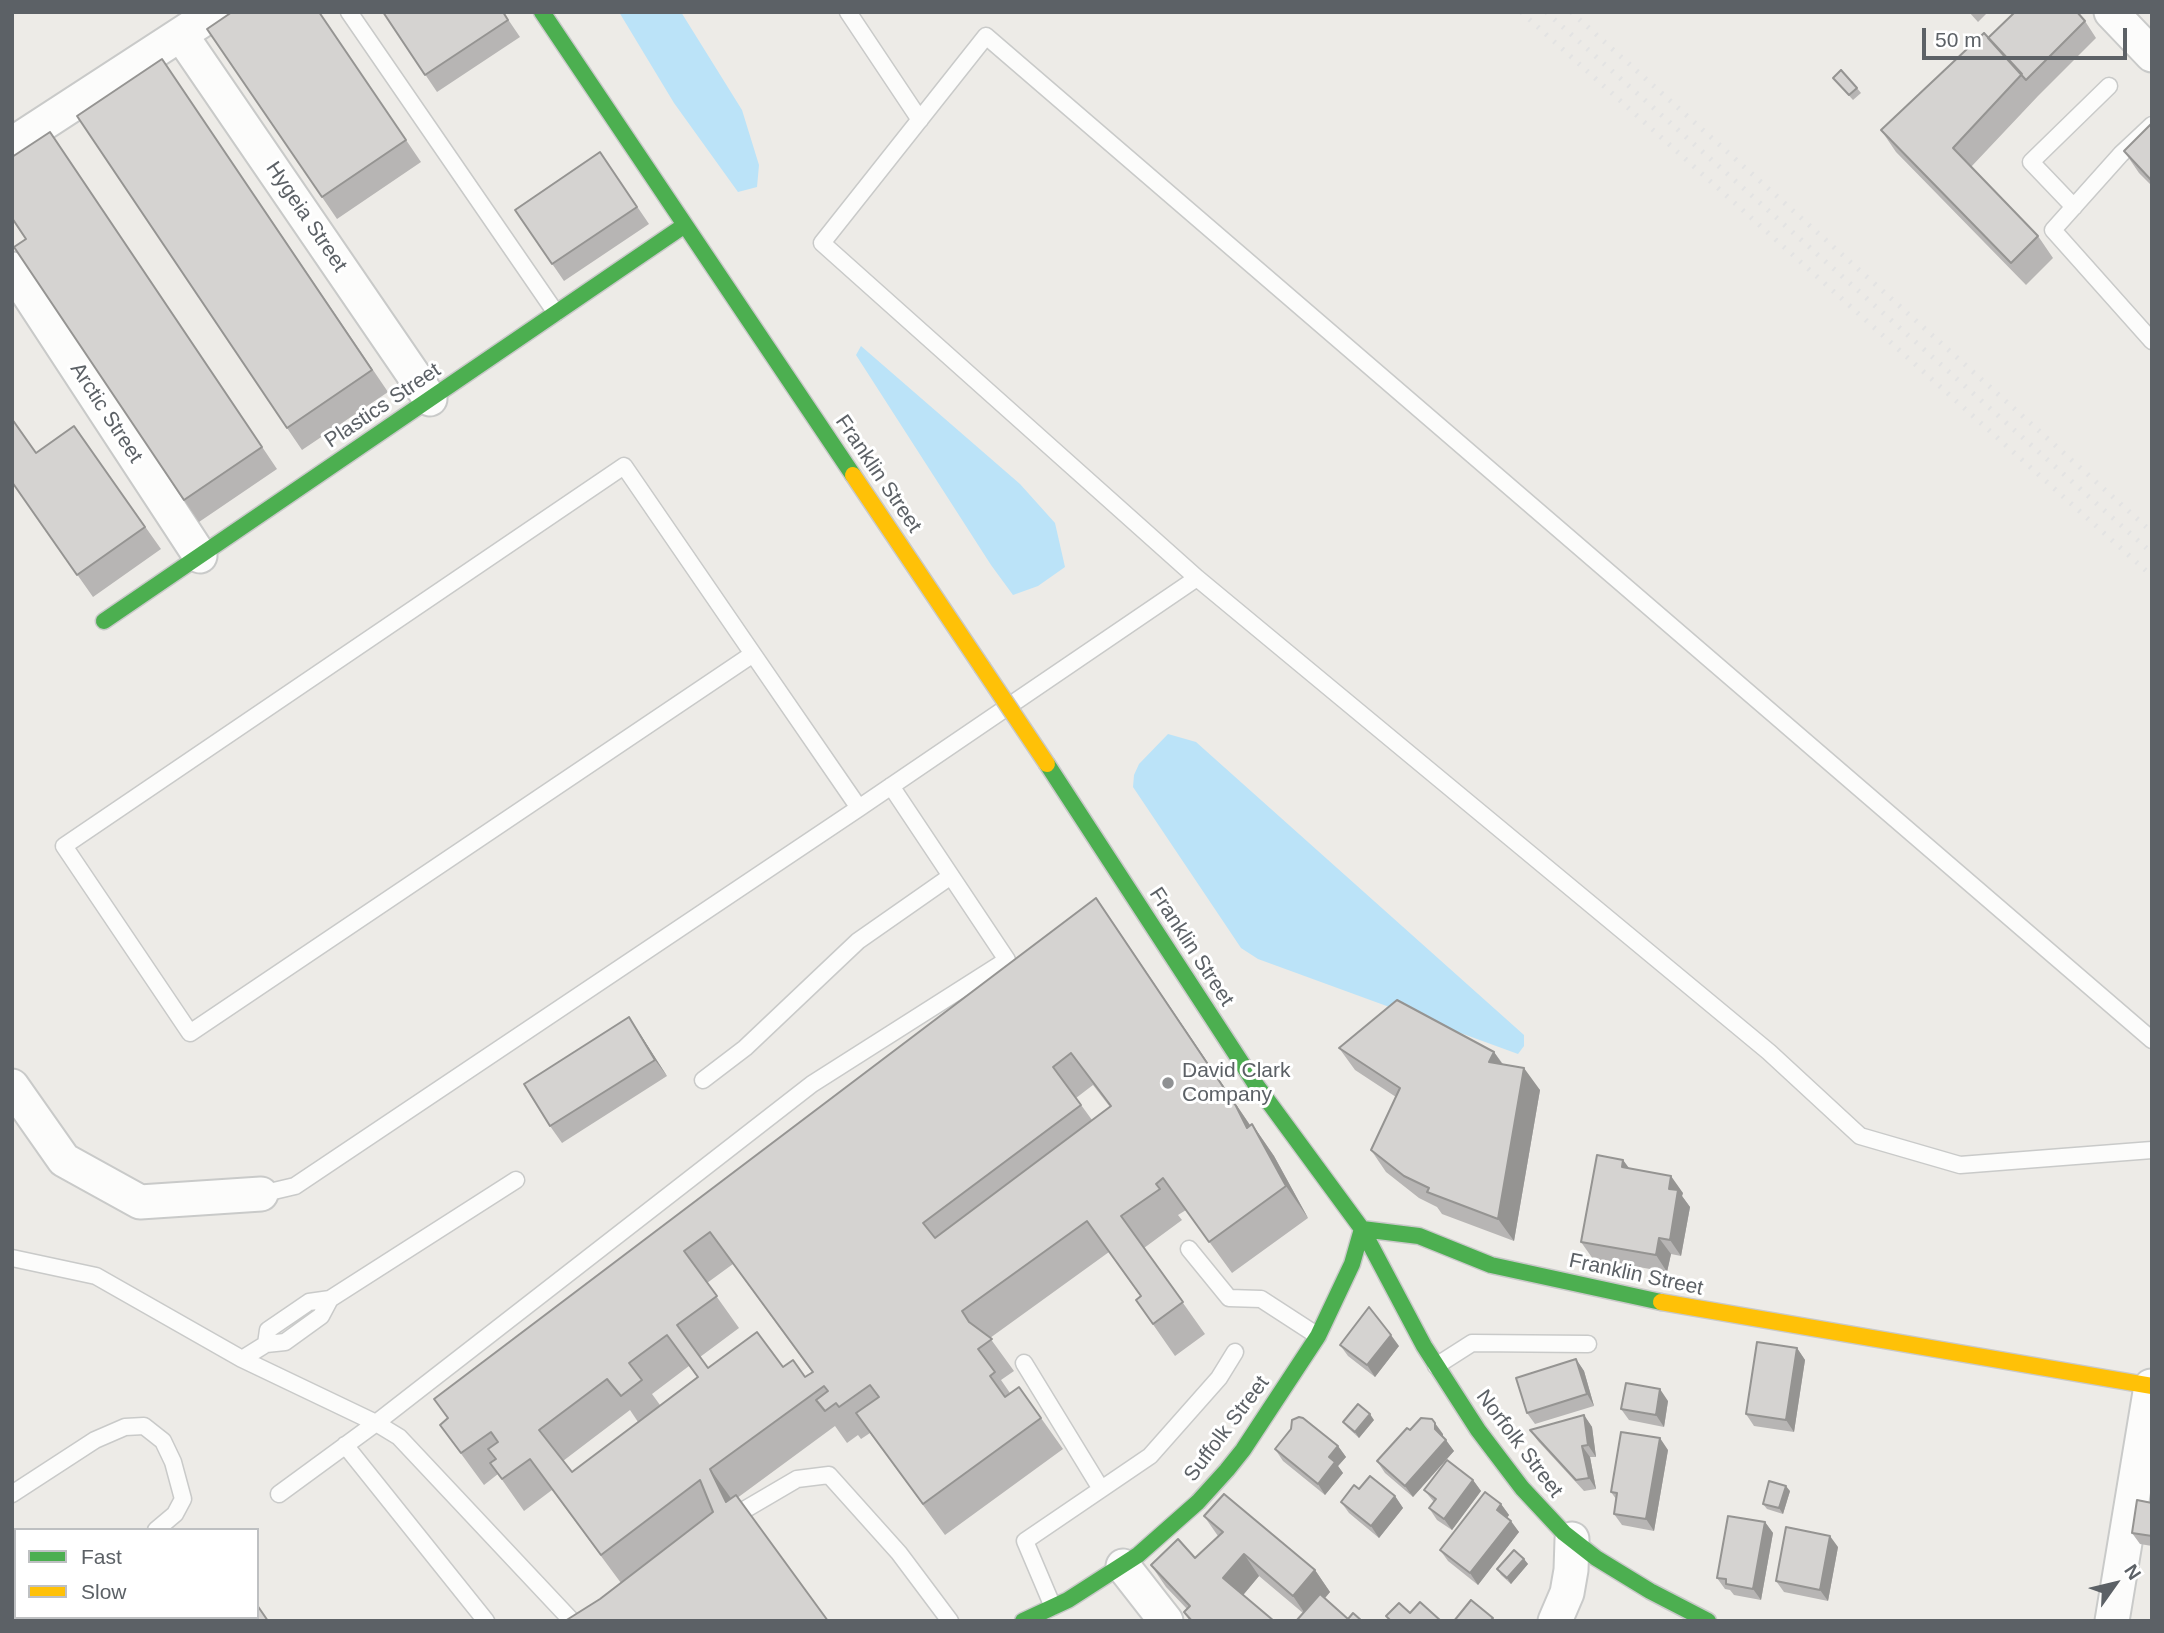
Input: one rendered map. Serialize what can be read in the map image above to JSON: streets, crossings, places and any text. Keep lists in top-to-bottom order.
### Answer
{
  "streets": {
    "main road": [
      "Plastics Street",
      "Franklin Street",
      "Suffolk Street",
      "Norfolk Street"
    ],
    "street": ["Hygeia Street", "Arctic Street"]
  },
  "crossings": [
    ["Hygeia Street", "Plastics Street"],
    ["Plastics Street", "Arctic Street"],
    ["Plastics Street", "Franklin Street"],
    ["Franklin Street", "Suffolk Street"],
    ["Franklin Street", "Norfolk Street"],
    ["Suffolk Street", "Norfolk Street"]
  ],
  "places": ["David Clark Company"],
  "legend": ["Fast", "Slow"],
  "scale_bar": "50 m",
  "north": "top right"
}
